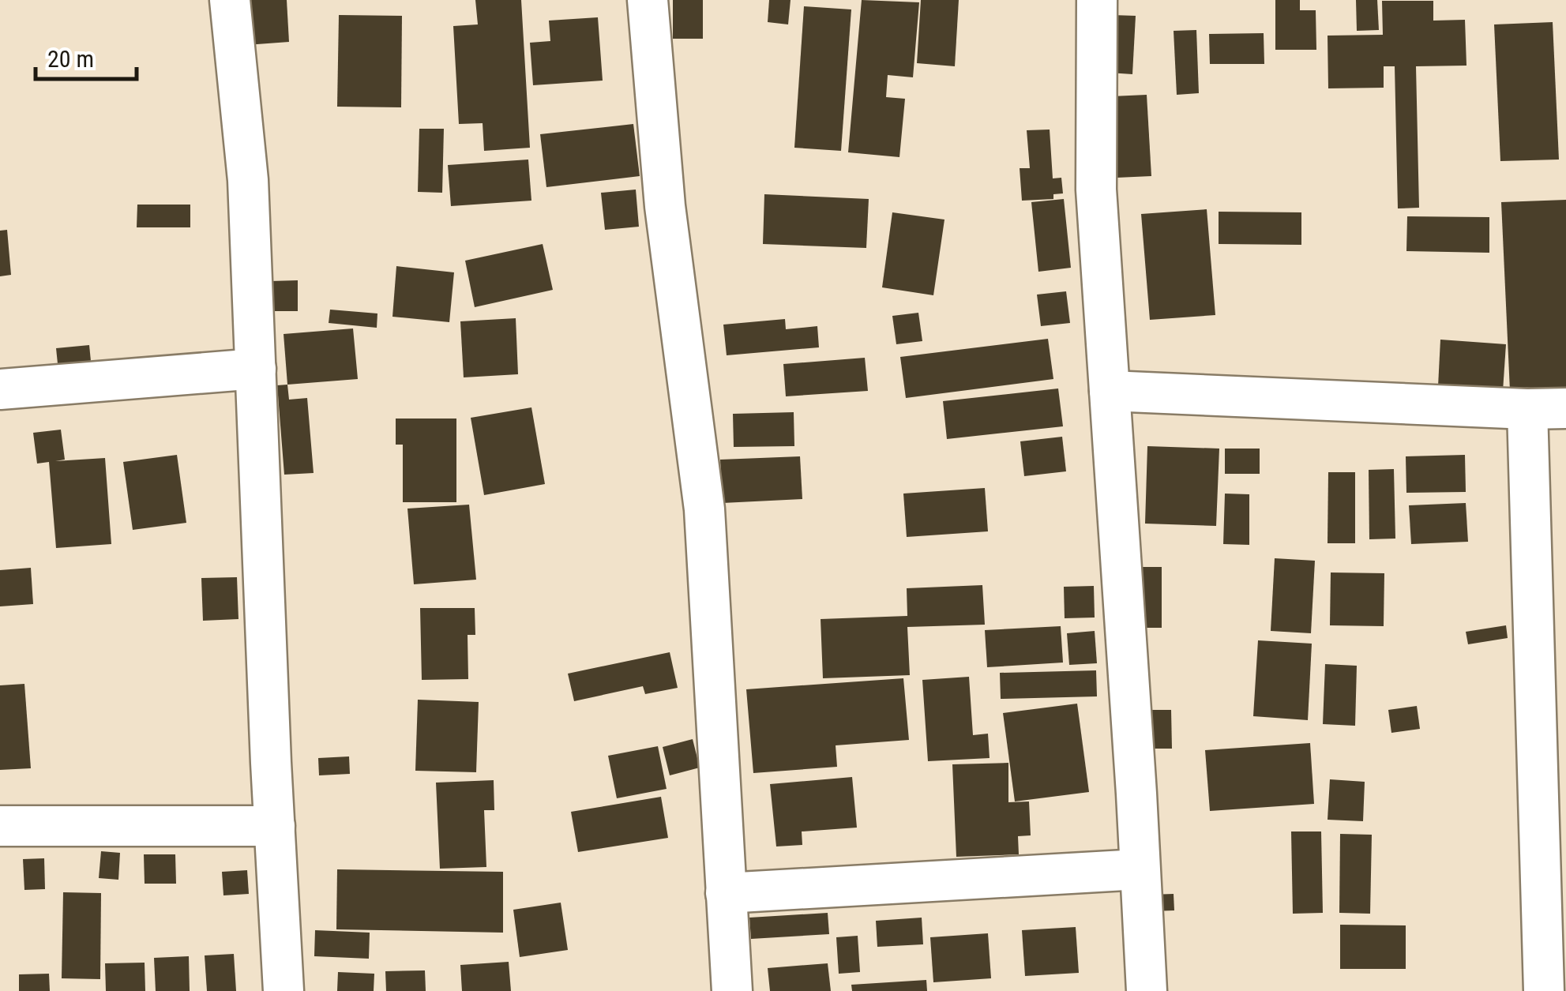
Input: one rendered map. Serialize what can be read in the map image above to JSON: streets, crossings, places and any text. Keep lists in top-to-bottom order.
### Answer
{
  "scale_bar": "20 m"
}
